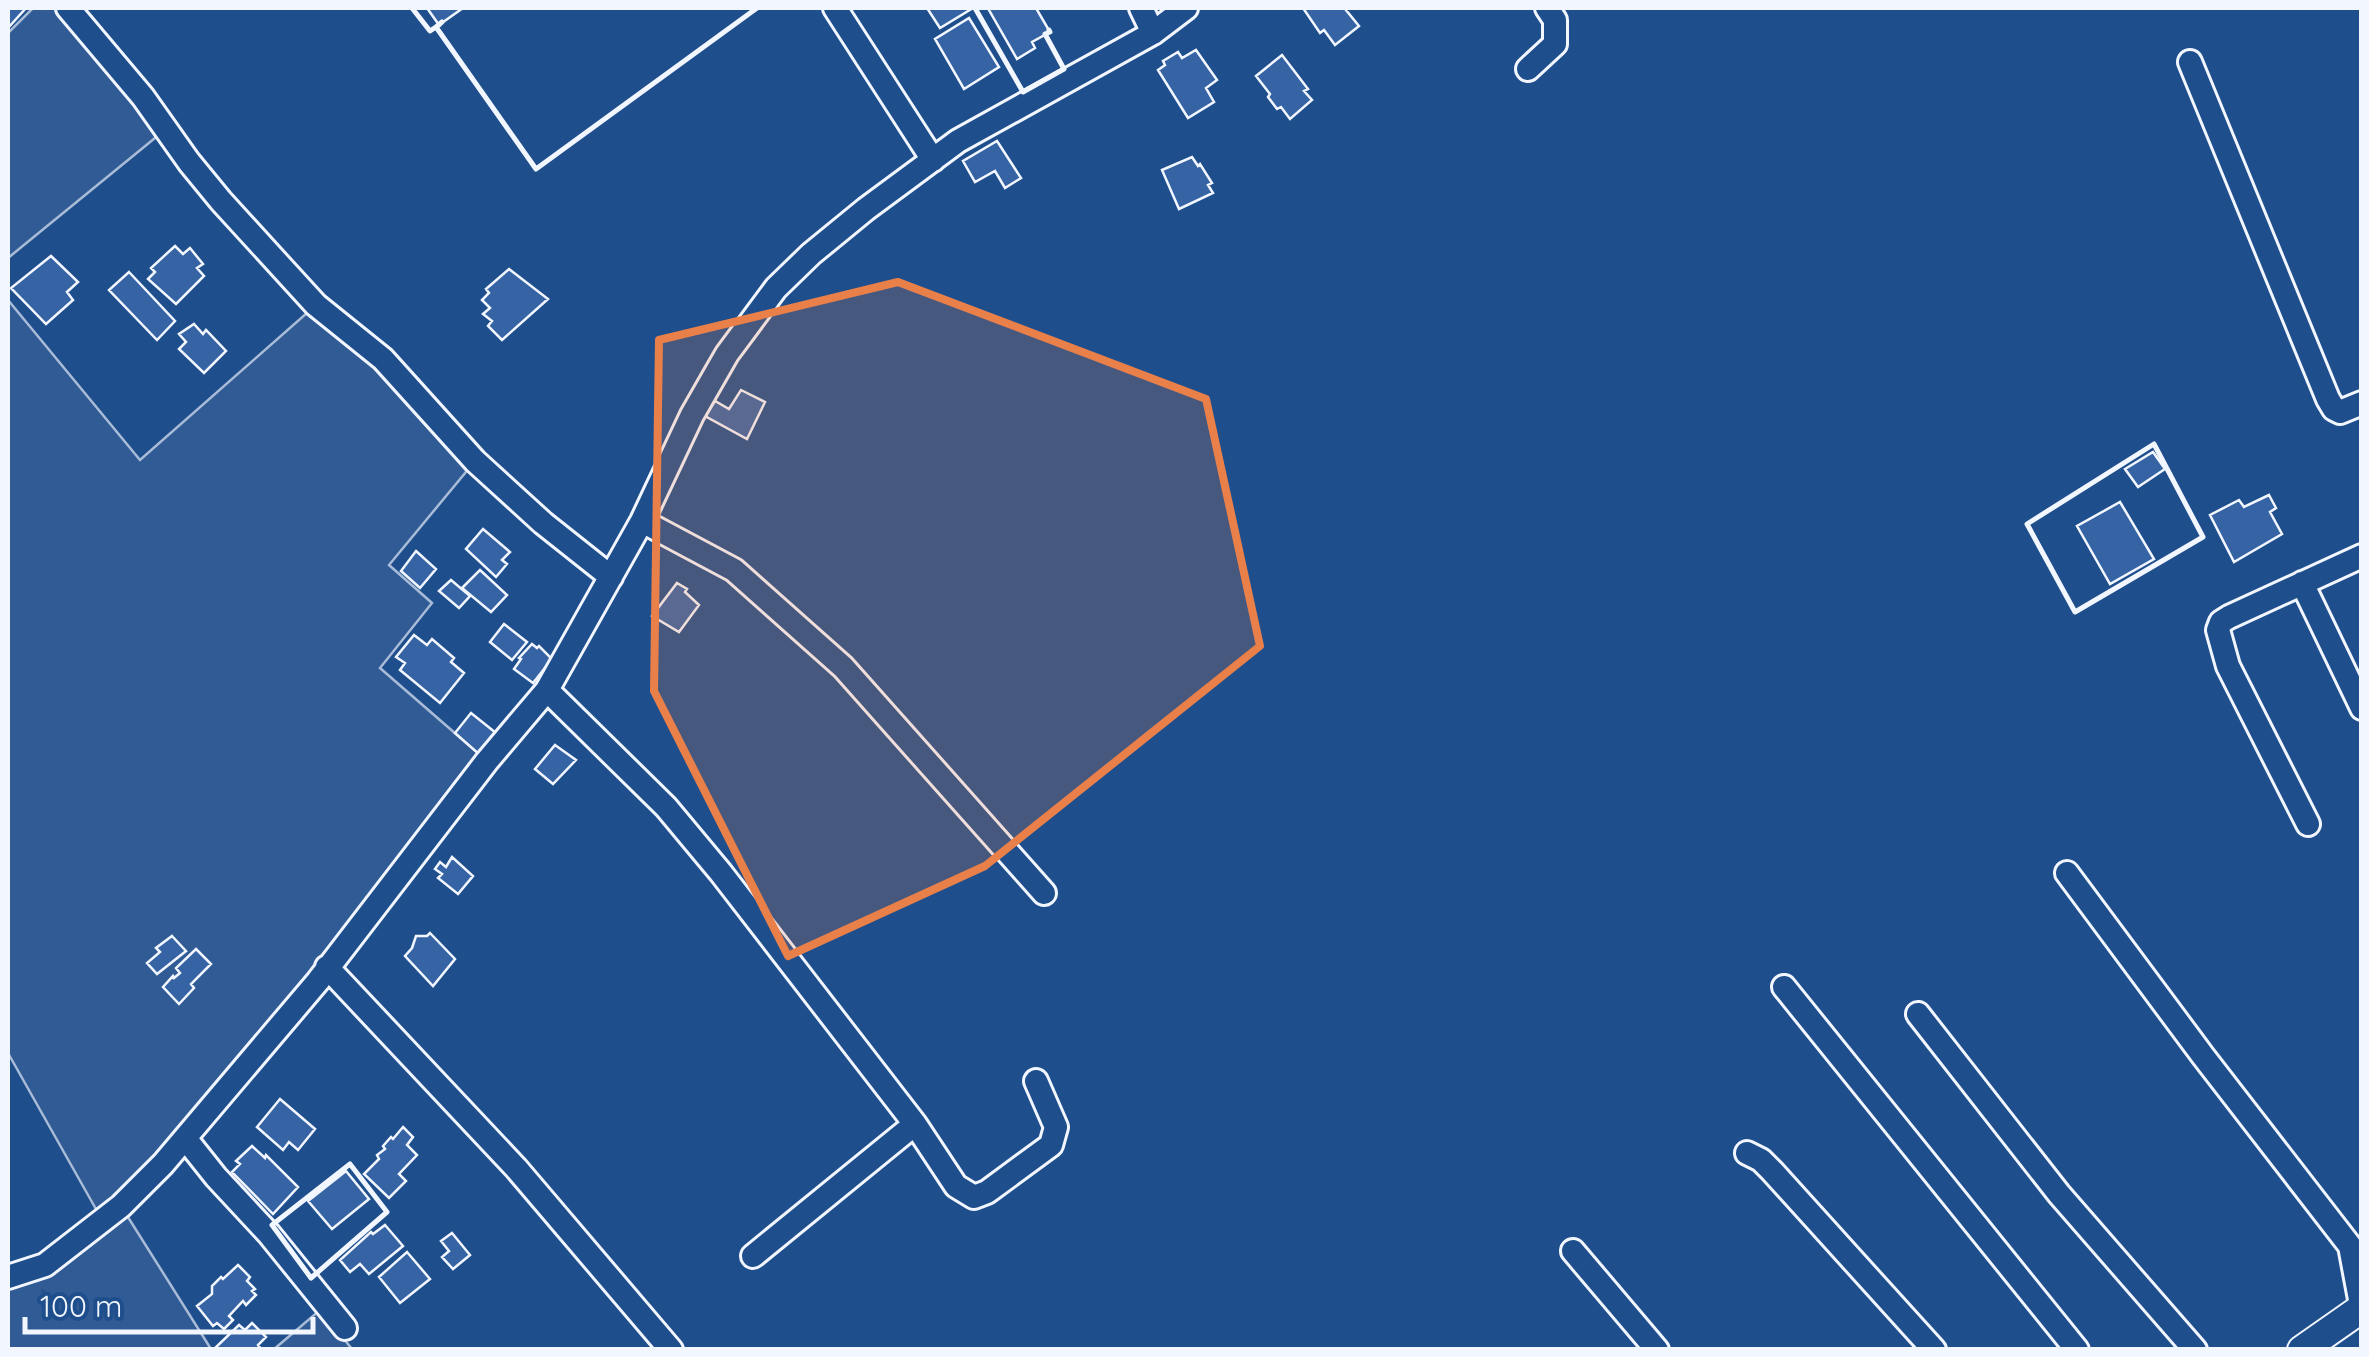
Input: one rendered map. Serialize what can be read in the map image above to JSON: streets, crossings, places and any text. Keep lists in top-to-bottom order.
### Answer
{
  "scale_bar": "100 m"
}
